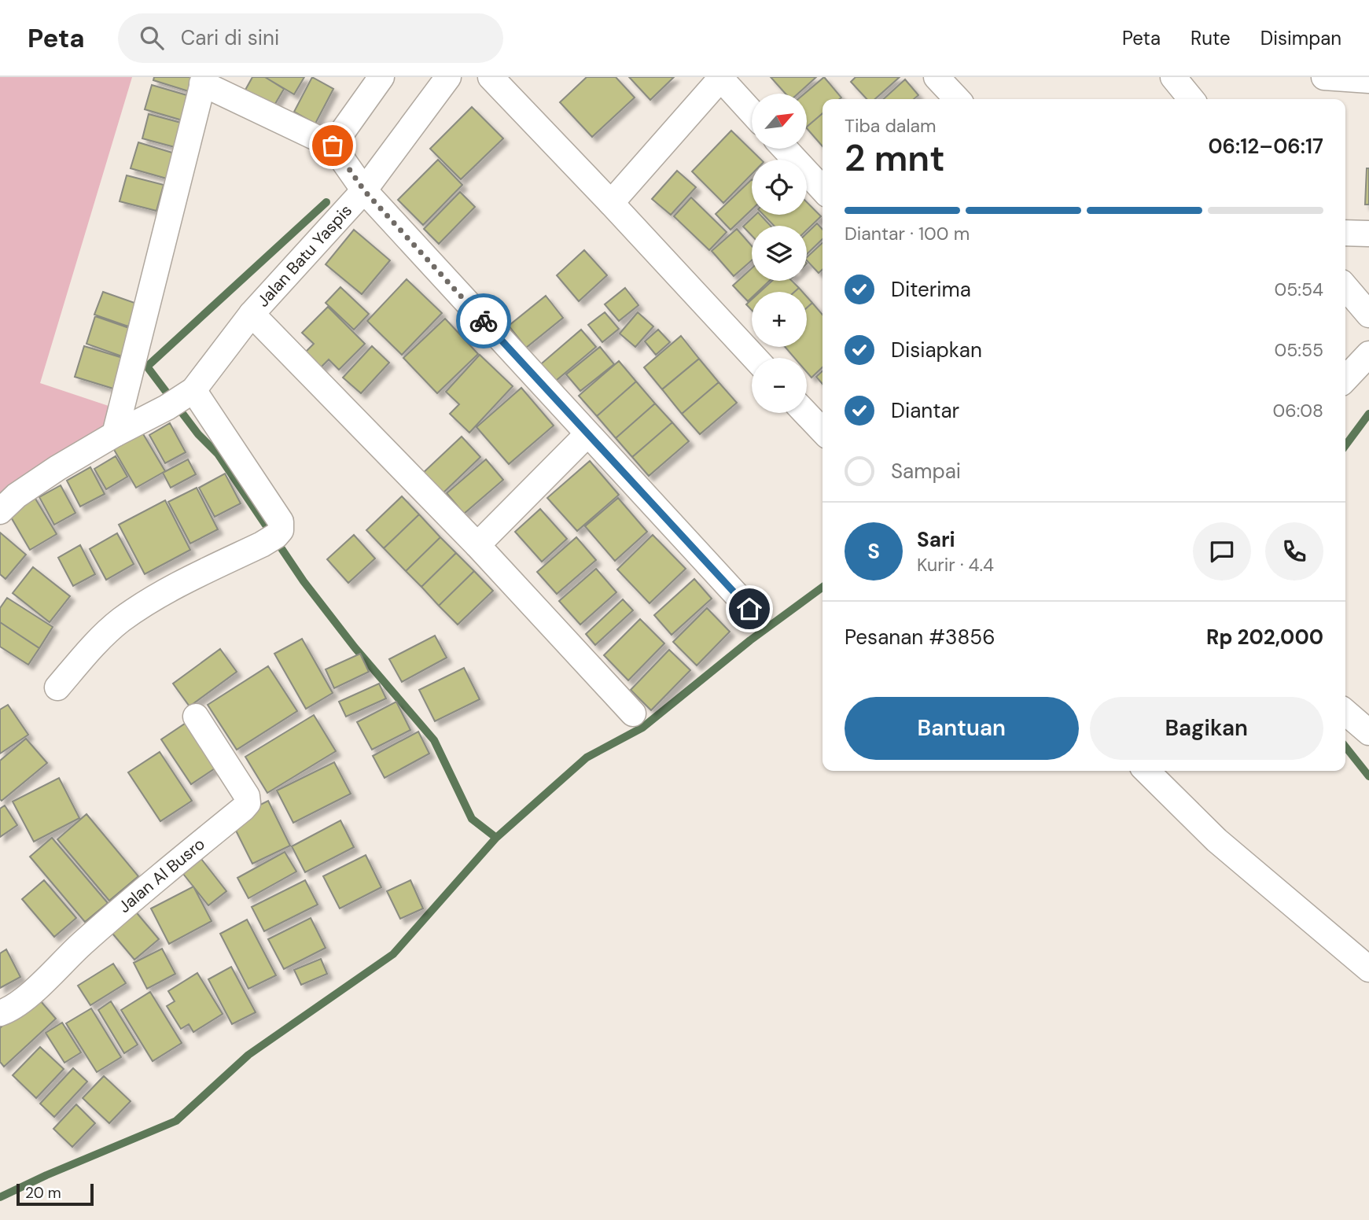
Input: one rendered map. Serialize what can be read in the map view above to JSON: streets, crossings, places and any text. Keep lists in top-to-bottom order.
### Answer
{
  "streets": {
    "street": ["Jalan Batu Yaspis", "Jalan Al Busro"]
  },
  "scale_bar": "20 m",
  "north": "top right",
  "page": {
    "header": "Peta",
    "search": "Cari di sini",
    "nav": ["Peta", "Rute", "Disimpan"],
    "map_buttons": ["+", "−"],
    "heading": ["2 mnt", "Tiba dalam", "06:12–06:17"],
    "panel": [
      "Sari",
      "Kurir · 4.4",
      "Pesanan #3856",
      "Rp 202,000"
    ],
    "bar": "Diantar · 100 m",
    "list": [
      ["Diterima", "05:54"],
      ["Disiapkan", "05:55"],
      ["Diantar", "06:08"],
      "Sampai"
    ],
    "round": "S",
    "buttons": ["Bantuan", "Bagikan"],
    "scale": "20 m"
  }
}
